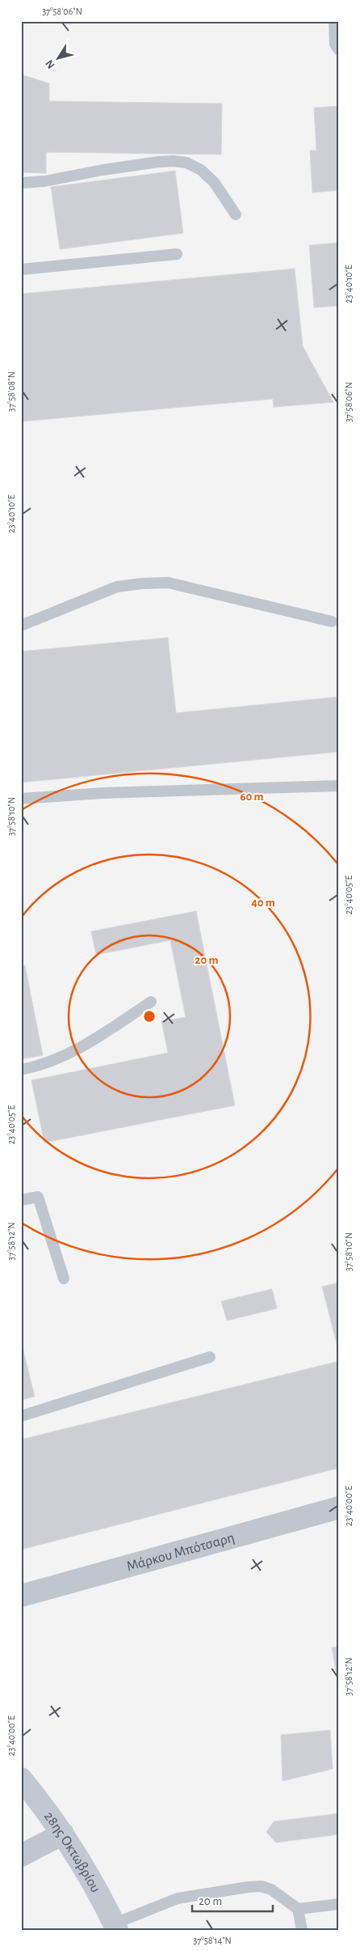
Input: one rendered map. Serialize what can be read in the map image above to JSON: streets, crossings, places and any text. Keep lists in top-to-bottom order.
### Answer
{
  "streets": {
    "street": ["Μάρκου Μπότσαρη", "28ης Οκτωβρίου"]
  },
  "scale_bar": "20 m",
  "north": "bottom left",
  "coordinates": [
    "37°58'06\"N",
    "23°40'10\"E",
    "37°58'08\"N",
    "37°58'10\"N",
    "23°40'05\"E",
    "37°58'12\"N",
    "23°40'00\"E",
    "37°58'14\"N"
  ],
  "rings": ["60 m", "40 m", "20 m"]
}
